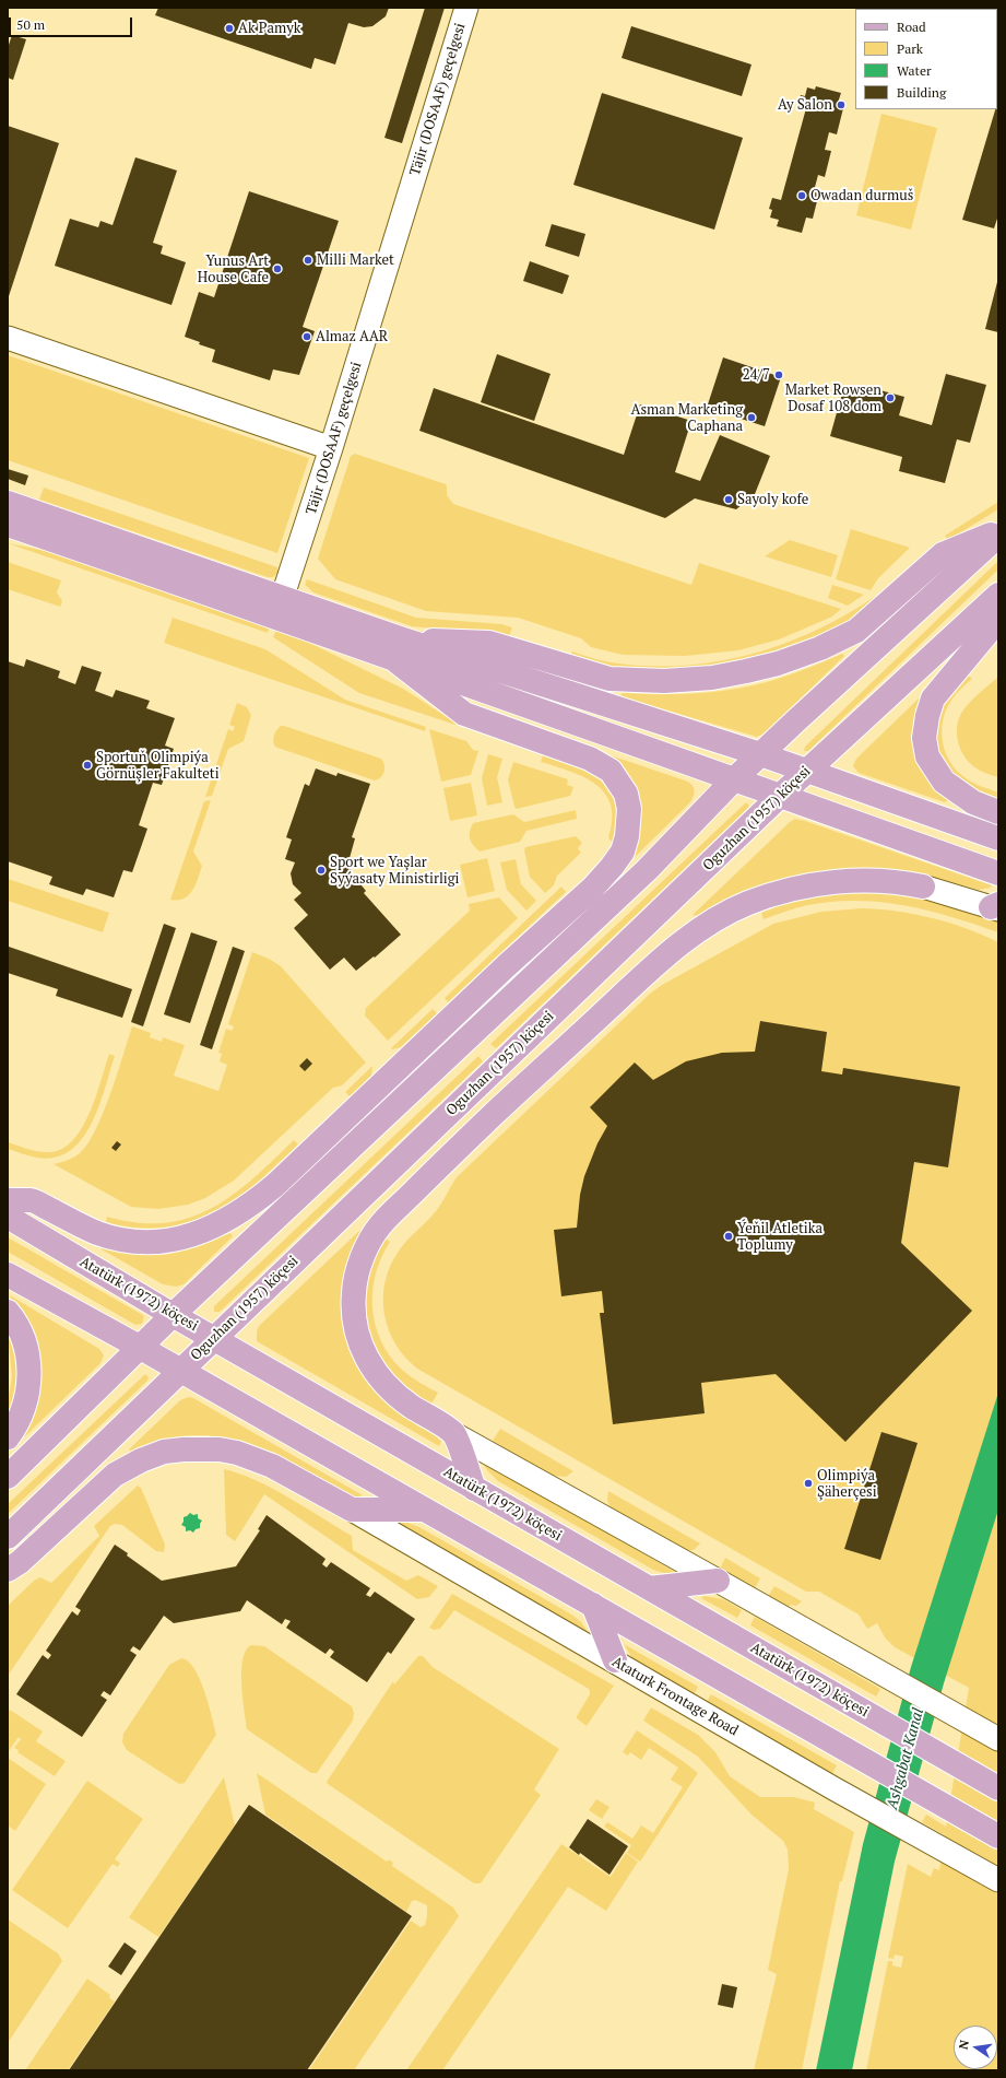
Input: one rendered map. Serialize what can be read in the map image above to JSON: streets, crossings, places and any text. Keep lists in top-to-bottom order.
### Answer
{
  "streets": {
    "main road": ["Oguzhan (1957) köçesi", "Atatürk (1972) köçesi"],
    "street": ["Täjir (DOSAAF) geçelgesi", "Ataturk Frontage Road"]
  },
  "crossings": [
    ["Oguzhan (1957) köçesi", "Atatürk (1972) köçesi"]
  ],
  "water": ["Ashgabat Kanal"],
  "places": [
    "Ak Pamyk",
    "Ay Salon",
    "Owadan durmuš",
    "Milli Market",
    "Yunus Art House Cafe",
    "Almaz AAR",
    "24/7",
    "Market Rowsen Dosaf 108 dom",
    "Asman Marketing Caphana",
    "Sayoly kofe",
    "Sportuň Olimpiýa Görnüşler Fakulteti",
    "Sport we Yaşlar Syýasaty Ministirligi",
    "Ýeňil Atletika Toplumy",
    "Olimpiýa Şäherçesi"
  ],
  "legend": [
    "Road",
    "Park",
    "Water",
    "Building"
  ],
  "scale_bar": "50 m",
  "north": "left"
}
